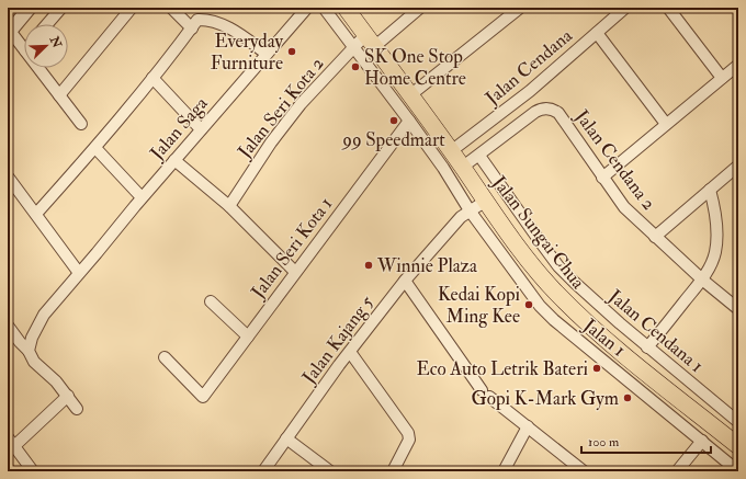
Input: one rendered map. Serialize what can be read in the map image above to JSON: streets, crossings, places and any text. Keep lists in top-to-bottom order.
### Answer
{
  "streets": {
    "main road": ["Jalan Sungai Chua"],
    "street": [
      "Jalan Cendana",
      "Jalan Seri Kota 2",
      "Jalan Saga",
      "Jalan Cendana 2",
      "Jalan Seri Kota 1",
      "Jalan Cendana 1",
      "Jalan 1",
      "Jalan Kajang 5"
    ]
  },
  "crossings": [
    ["Jalan Cendana", "Jalan Sungai Chua"],
    ["Jalan Seri Kota 2", "Jalan Sungai Chua"],
    ["Jalan Seri Kota 2", "Jalan 1"],
    ["Jalan Cendana 2", "Jalan Cendana 1"],
    ["Jalan Sungai Chua", "Jalan Kajang 5"],
    ["Jalan Seri Kota 1", "Jalan 1"],
    ["Jalan 1", "Jalan Kajang 5"]
  ],
  "places": [
    "Everyday Furniture",
    "SK One Stop Home Centre",
    "99 Speedmart",
    "Winnie Plaza",
    "Kedai Kopi Ming Kee",
    "Eco Auto Letrik Bateri",
    "Gopi K-Mark Gym"
  ],
  "scale_bar": "100 m",
  "north": "top right"
}
